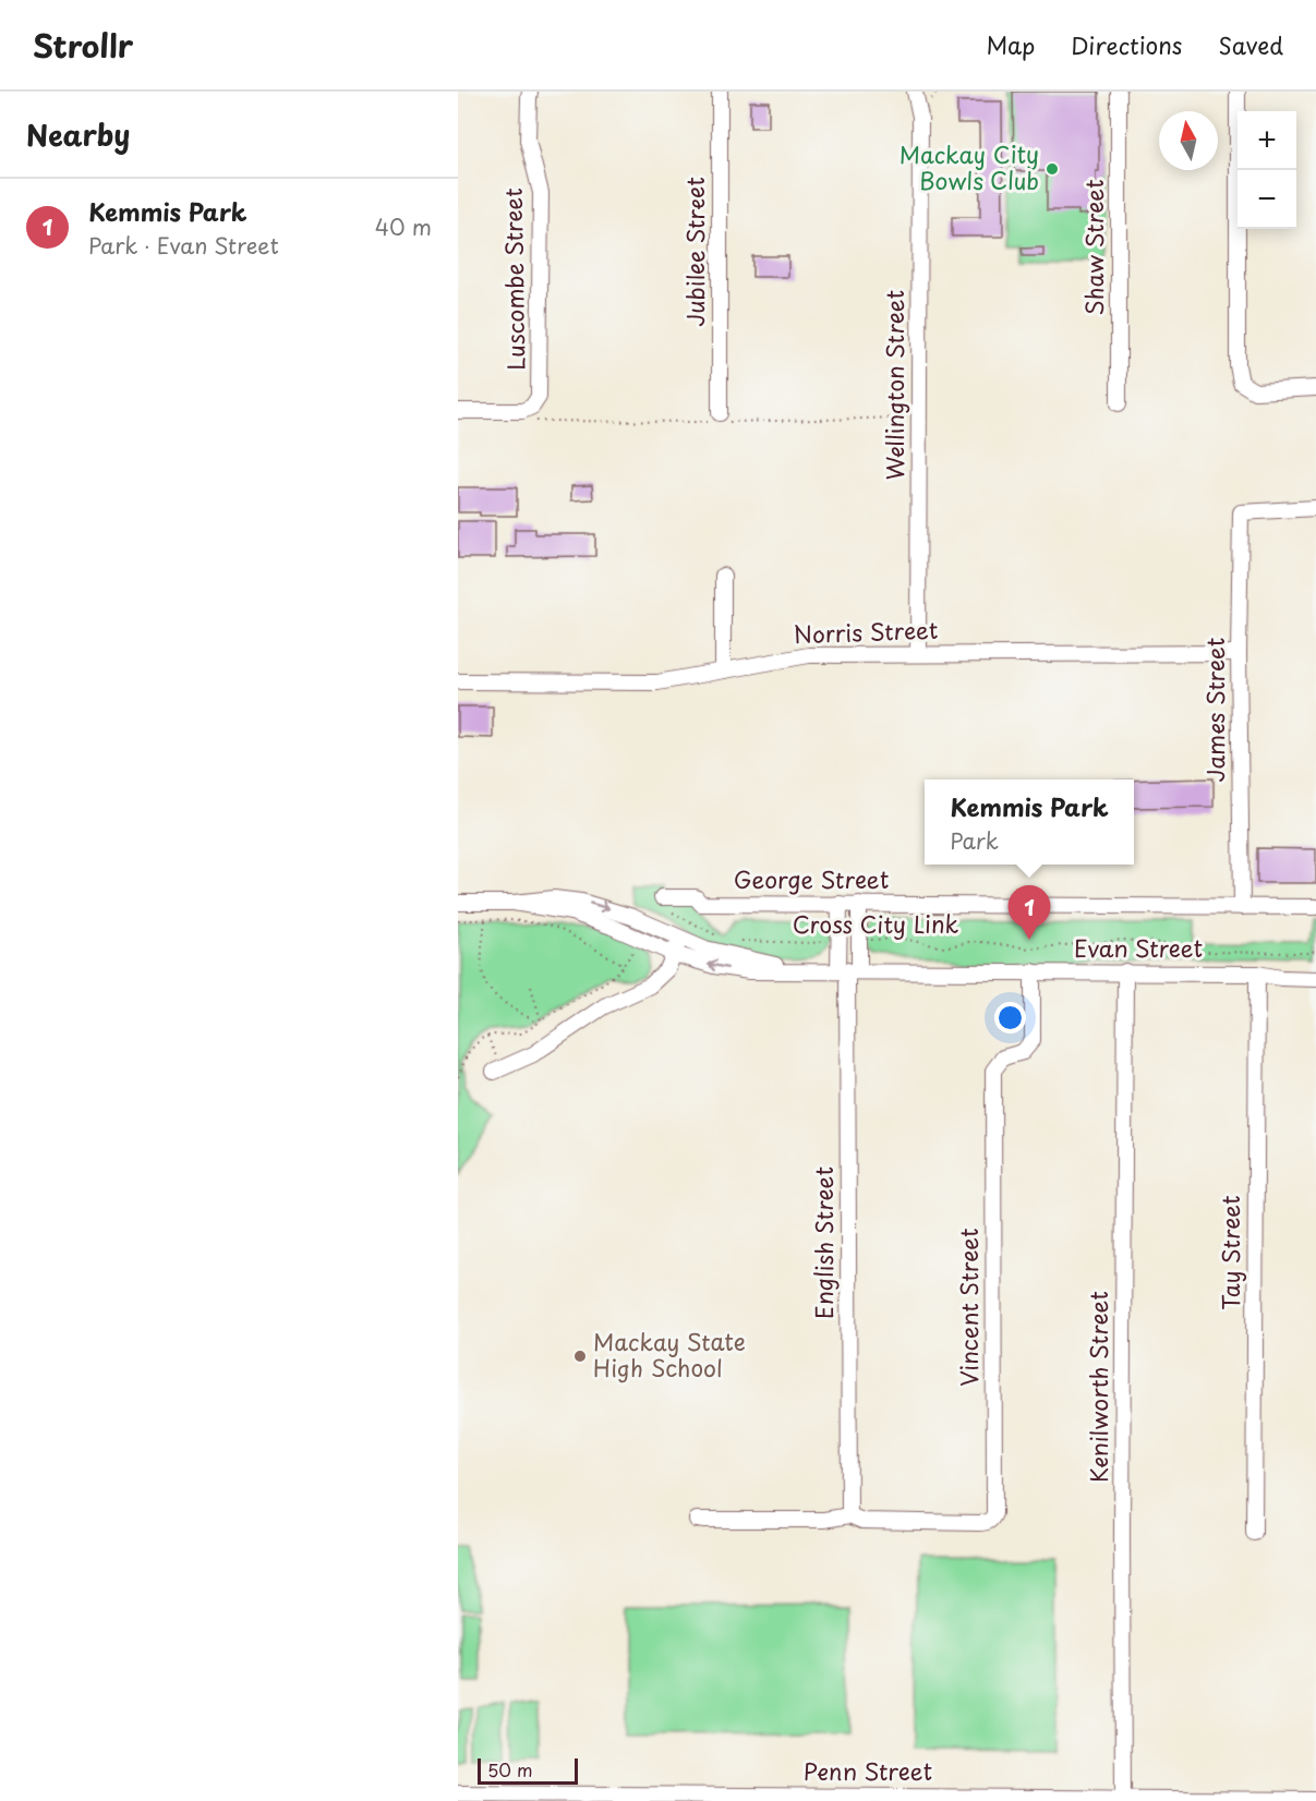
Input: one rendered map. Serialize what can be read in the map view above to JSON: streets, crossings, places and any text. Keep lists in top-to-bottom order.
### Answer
{
  "streets": {
    "street": [
      "Shaw Street",
      "Jubilee Street",
      "Luscombe Street",
      "Wellington Street",
      "Norris Street",
      "James Street",
      "George Street",
      "Evan Street",
      "English Street",
      "Tay Street",
      "Vincent Street",
      "Kenilworth Street",
      "Penn Street"
    ],
    "path": ["Cross City Link"]
  },
  "crossings": [
    ["Wellington Street", "Norris Street"],
    ["Norris Street", "James Street"],
    ["James Street", "George Street"],
    ["Evan Street", "English Street"],
    ["Evan Street", "Tay Street"],
    ["Evan Street", "Vincent Street"],
    ["Evan Street", "Kenilworth Street"],
    ["English Street", "Vincent Street"],
    ["Kenilworth Street", "Penn Street"]
  ],
  "places": ["Mackay City Bowls Club", "Mackay State High School"],
  "scale_bar": "50 m",
  "north": "top",
  "page": {
    "header": "Strollr",
    "nav": ["Map", "Directions", "Saved"],
    "heading": "Nearby",
    "map_buttons": ["+", "−"],
    "list": [
      {
        "mark": "1",
        "name": "Kemmis Park",
        "note": "Park · Evan Street",
        "value": "40 m"
      }
    ],
    "popup": ["Kemmis Park", "Park"],
    "pins": "1",
    "scale": "50 m"
  }
}
